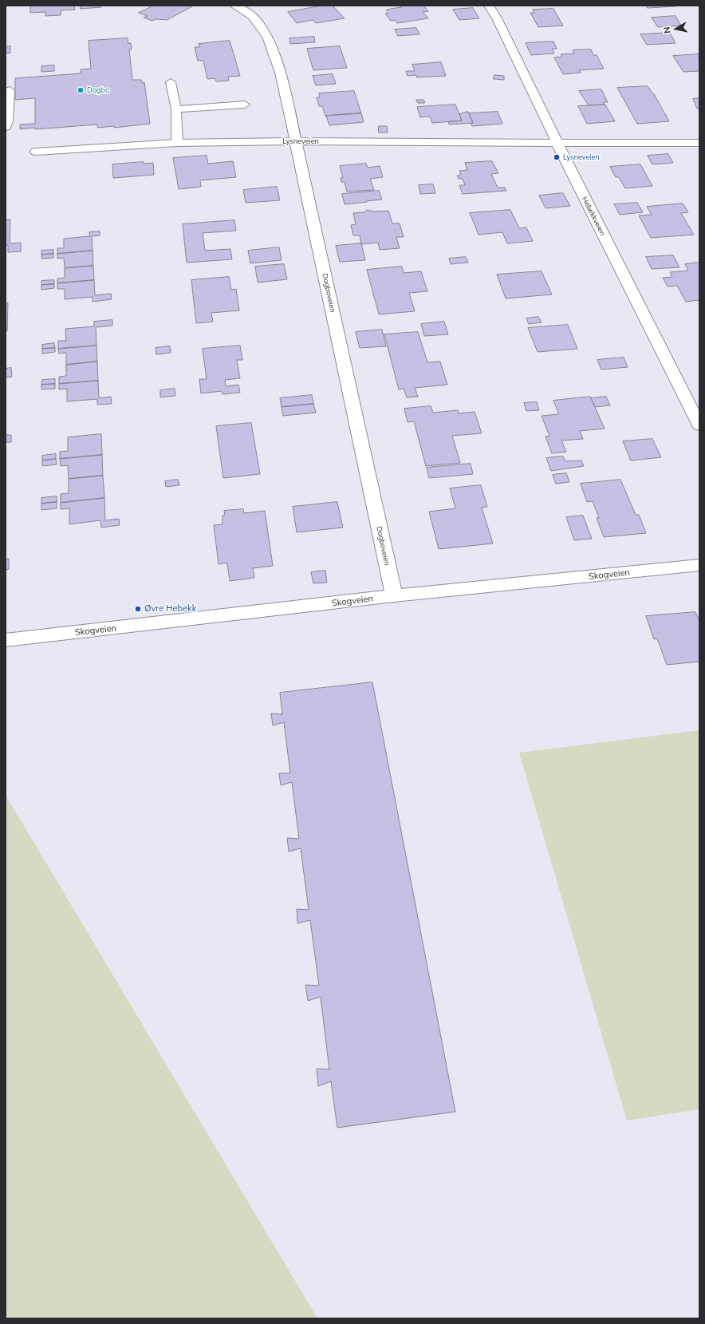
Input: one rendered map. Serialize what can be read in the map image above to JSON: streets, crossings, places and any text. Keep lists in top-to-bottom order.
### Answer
{
  "streets": {
    "street": [
      "Lysneveien",
      "Hebekkveien",
      "Dagboveien",
      "Skogveien"
    ]
  },
  "crossings": [
    ["Lysneveien", "Hebekkveien"],
    ["Lysneveien", "Dagboveien"],
    ["Dagboveien", "Skogveien"]
  ],
  "places": ["Dagbo", "Lysneveien", "Øvre Hebekk"],
  "north": "left"
}
